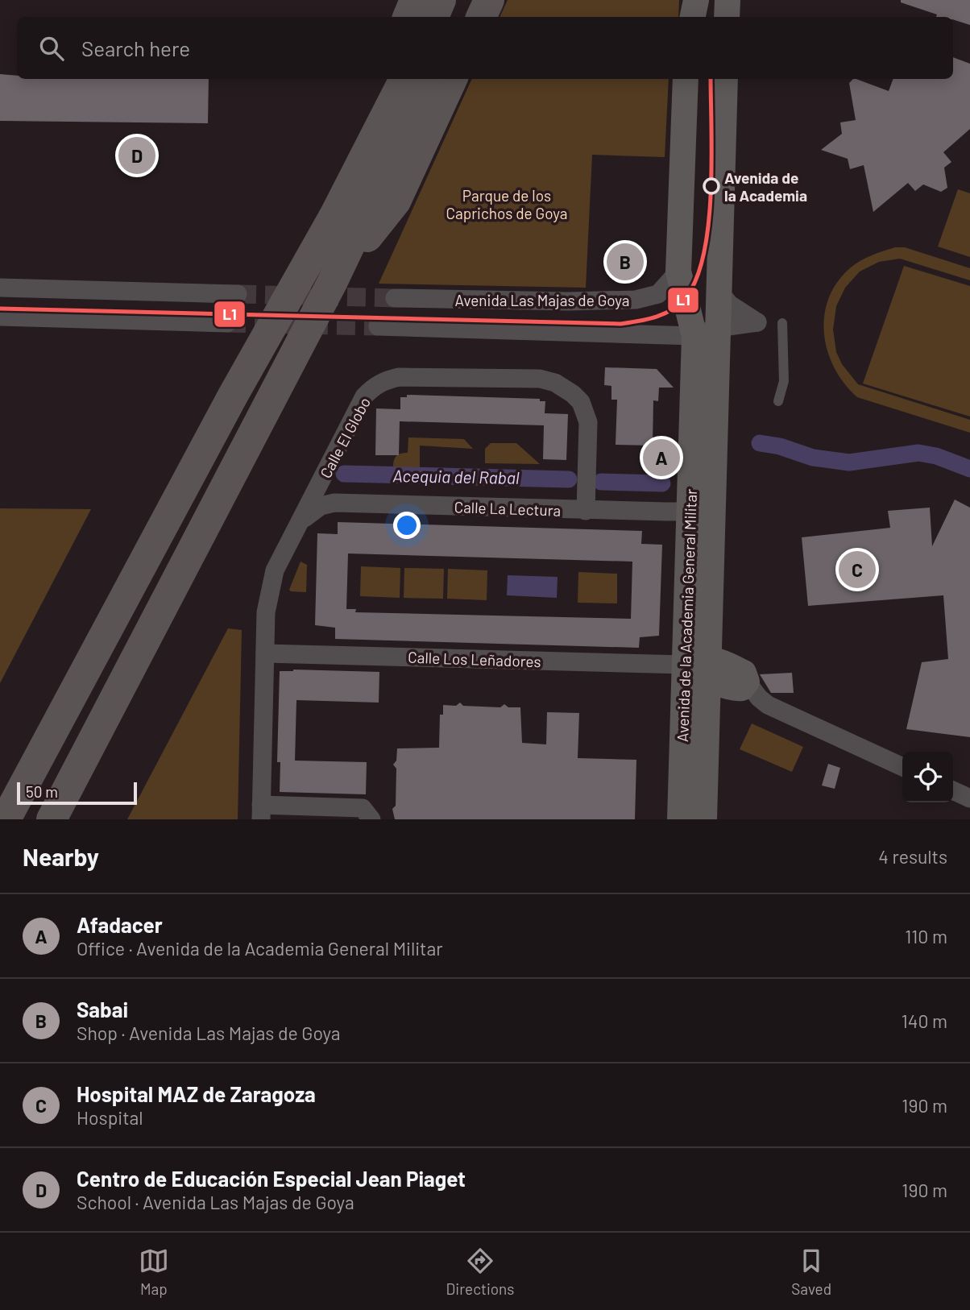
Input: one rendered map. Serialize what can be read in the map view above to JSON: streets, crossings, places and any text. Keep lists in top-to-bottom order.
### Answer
{
  "streets": {
    "main road": ["Avenida de la Academia General Militar"],
    "street": [
      "Avenida Las Majas de Goya",
      "Calle El Globo",
      "Calle La Lectura",
      "Calle Los Leñadores"
    ]
  },
  "crossings": [
    ["Avenida Las Majas de Goya", "Avenida de la Academia General Militar"],
    ["Calle El Globo", "Calle La Lectura"],
    ["Calle El Globo", "Calle Los Leñadores"],
    ["Calle La Lectura", "Avenida de la Academia General Militar"],
    ["Avenida de la Academia General Militar", "Calle Los Leñadores"]
  ],
  "water": ["Acequia del Rabal"],
  "parks": ["Parque de los Caprichos de Goya"],
  "places": ["Avenida de la Academia"],
  "lines": ["transit line L1"],
  "scale_bar": "50 m",
  "page": {
    "search": "Search here",
    "pins": [
      "D",
      "B",
      "A",
      "C"
    ],
    "scale": "50 m",
    "heading": ["Nearby", "4 results"],
    "list": [
      {
        "mark": "A",
        "name": "Afadacer",
        "note": "Office · Avenida de la Academia General Militar",
        "value": "110 m"
      },
      {
        "mark": "B",
        "name": "Sabai",
        "note": "Shop · Avenida Las Majas de Goya",
        "value": "140 m"
      },
      {
        "mark": "C",
        "name": "Hospital MAZ de Zaragoza",
        "note": "Hospital",
        "value": "190 m"
      },
      {
        "mark": "D",
        "name": "Centro de Educación Especial Jean Piaget",
        "note": "School · Avenida Las Majas de Goya",
        "value": "190 m"
      }
    ],
    "nav": ["Map", "Directions", "Saved"]
  }
}
